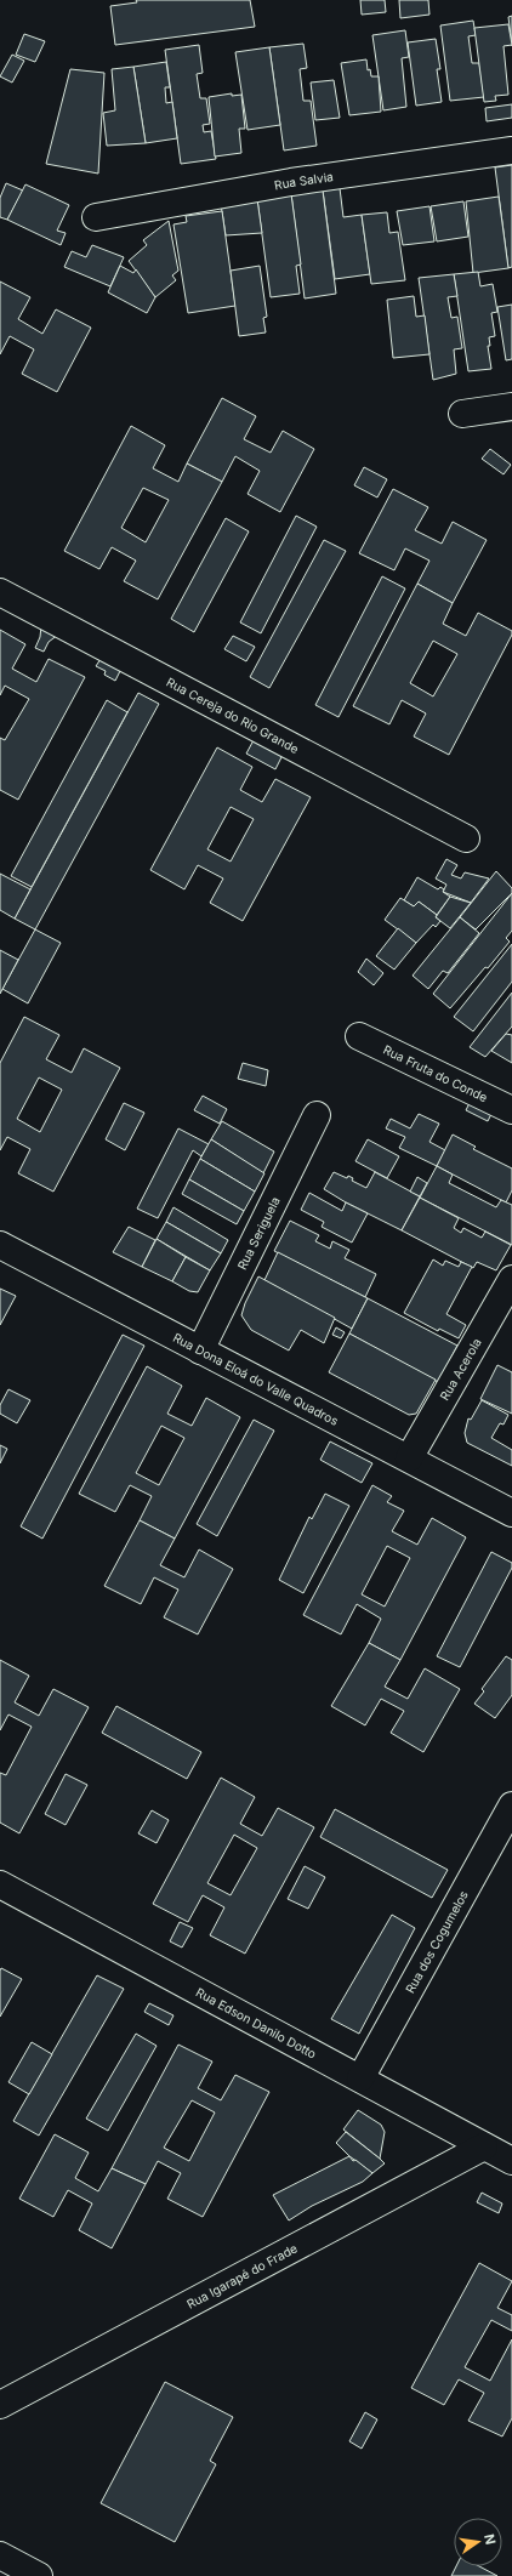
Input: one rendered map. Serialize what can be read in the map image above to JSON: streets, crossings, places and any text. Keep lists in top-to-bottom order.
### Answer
{
  "streets": {
    "street": [
      "Rua Salvia",
      "Rua Cereja do Rio Grande",
      "Rua Fruta do Conde",
      "Rua Seriguela",
      "Rua Acerola",
      "Rua Dona Eloá do Valle Quadros",
      "Rua dos Cogumelos",
      "Rua Edson Danilo Dotto",
      "Rua Igarapé do Frade"
    ]
  },
  "crossings": [
    ["Rua Seriguela", "Rua Dona Eloá do Valle Quadros"],
    ["Rua Acerola", "Rua Dona Eloá do Valle Quadros"],
    ["Rua dos Cogumelos", "Rua Edson Danilo Dotto"],
    ["Rua Edson Danilo Dotto", "Rua Igarapé do Frade"]
  ],
  "north": "right"
}
